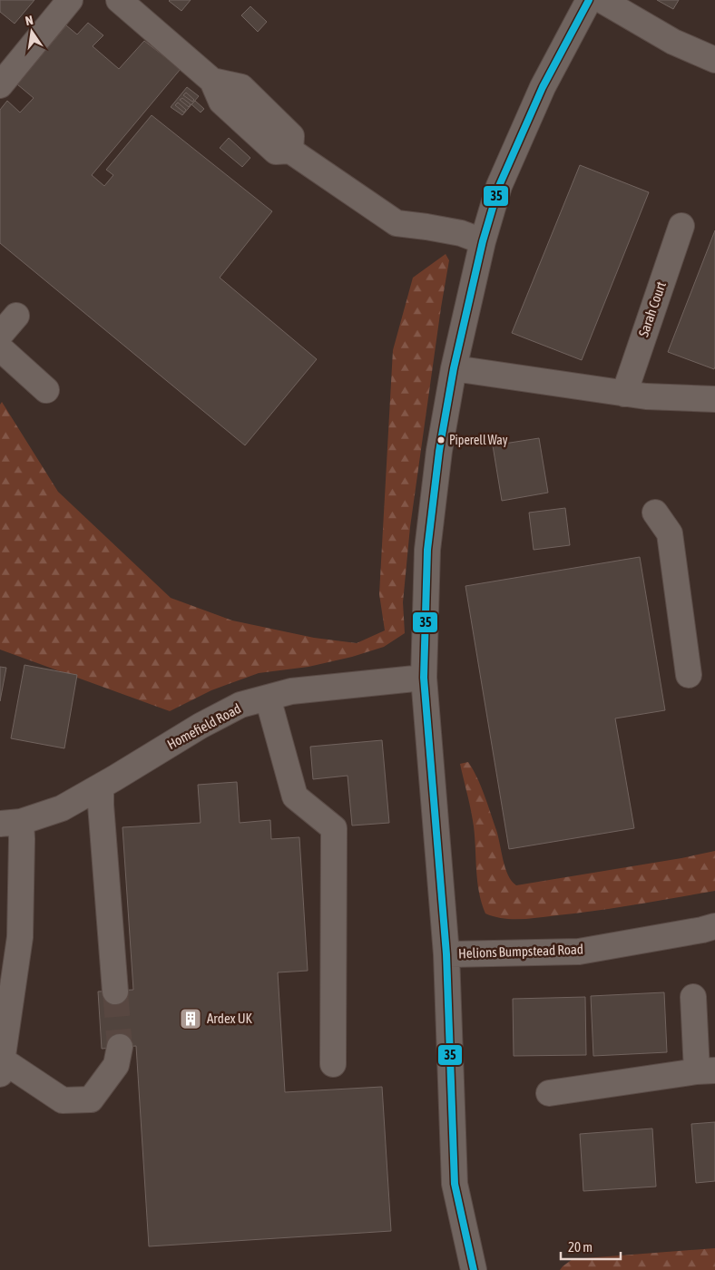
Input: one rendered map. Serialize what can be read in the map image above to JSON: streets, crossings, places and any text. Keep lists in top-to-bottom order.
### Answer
{
  "streets": {
    "street": ["Sarah Court", "Homefield Road", "Helions Bumpstead Road"]
  },
  "places": {
    "other": ["Piperell Way"],
    "building": ["Ardex UK"]
  },
  "lines": ["transit line 35"],
  "scale_bar": "20 m",
  "north": "top"
}
